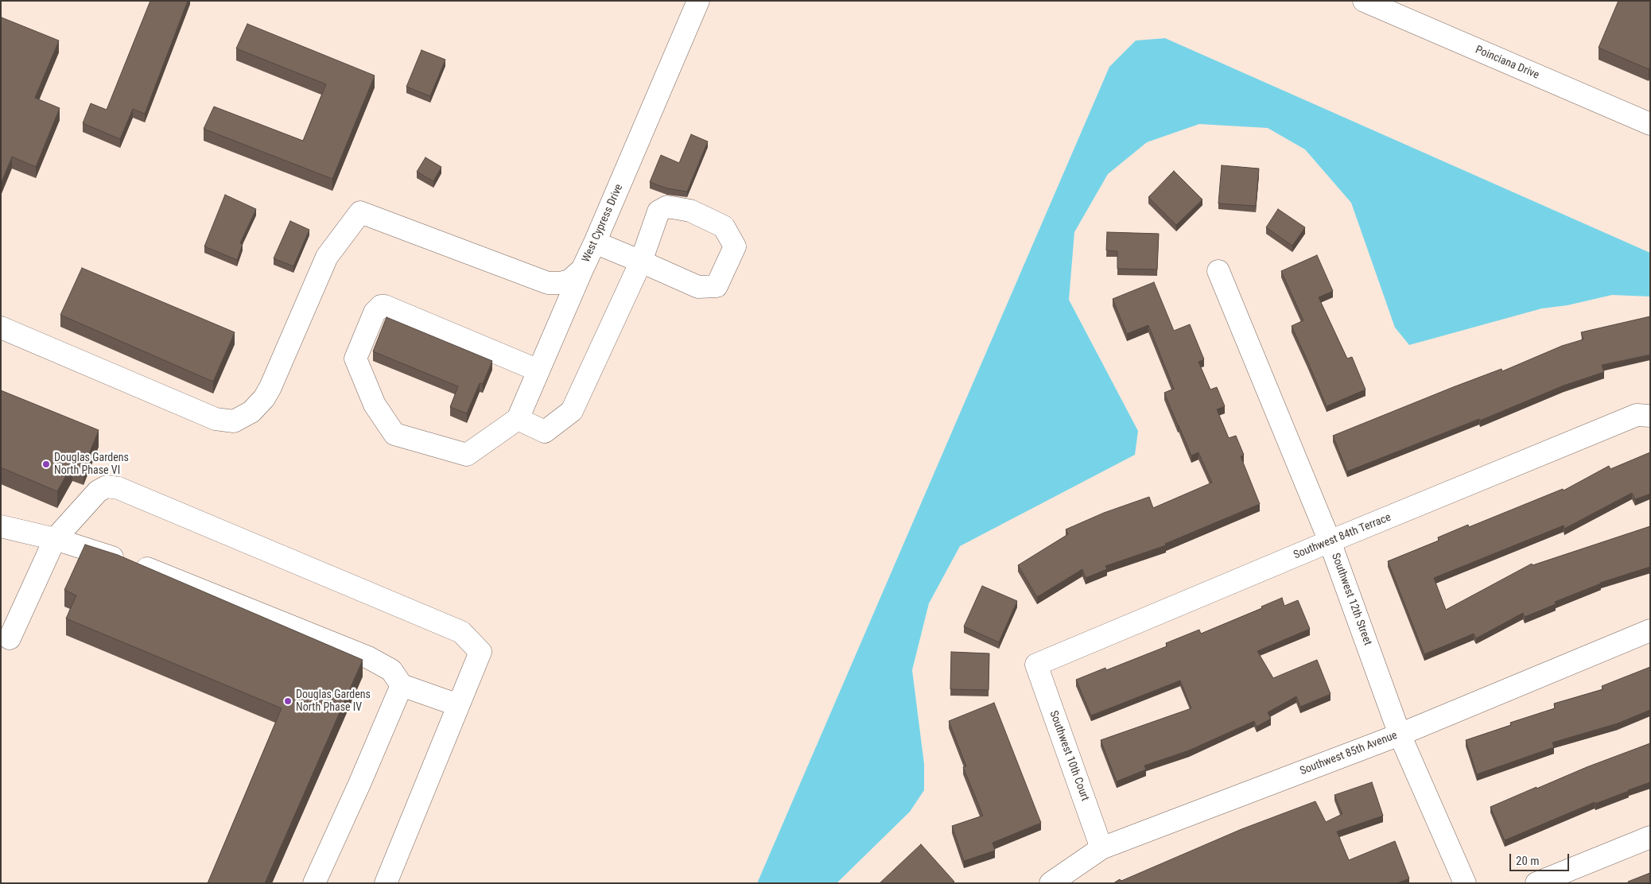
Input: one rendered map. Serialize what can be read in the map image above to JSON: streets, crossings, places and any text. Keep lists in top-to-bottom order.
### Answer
{
  "streets": {
    "street": [
      "Poinciana Drive",
      "West Cypress Drive",
      "Southwest 84th Terrace",
      "Southwest 12th Street",
      "Southwest 85th Avenue",
      "Southwest 10th Court"
    ]
  },
  "crossings": [
    ["Southwest 84th Terrace", "Southwest 12th Street"],
    ["Southwest 84th Terrace", "Southwest 10th Court"],
    ["Southwest 12th Street", "Southwest 85th Avenue"],
    ["Southwest 85th Avenue", "Southwest 10th Court"]
  ],
  "places": ["Douglas Gardens North Phase VI", "Douglas Gardens North Phase IV"],
  "scale_bar": "20 m"
}
